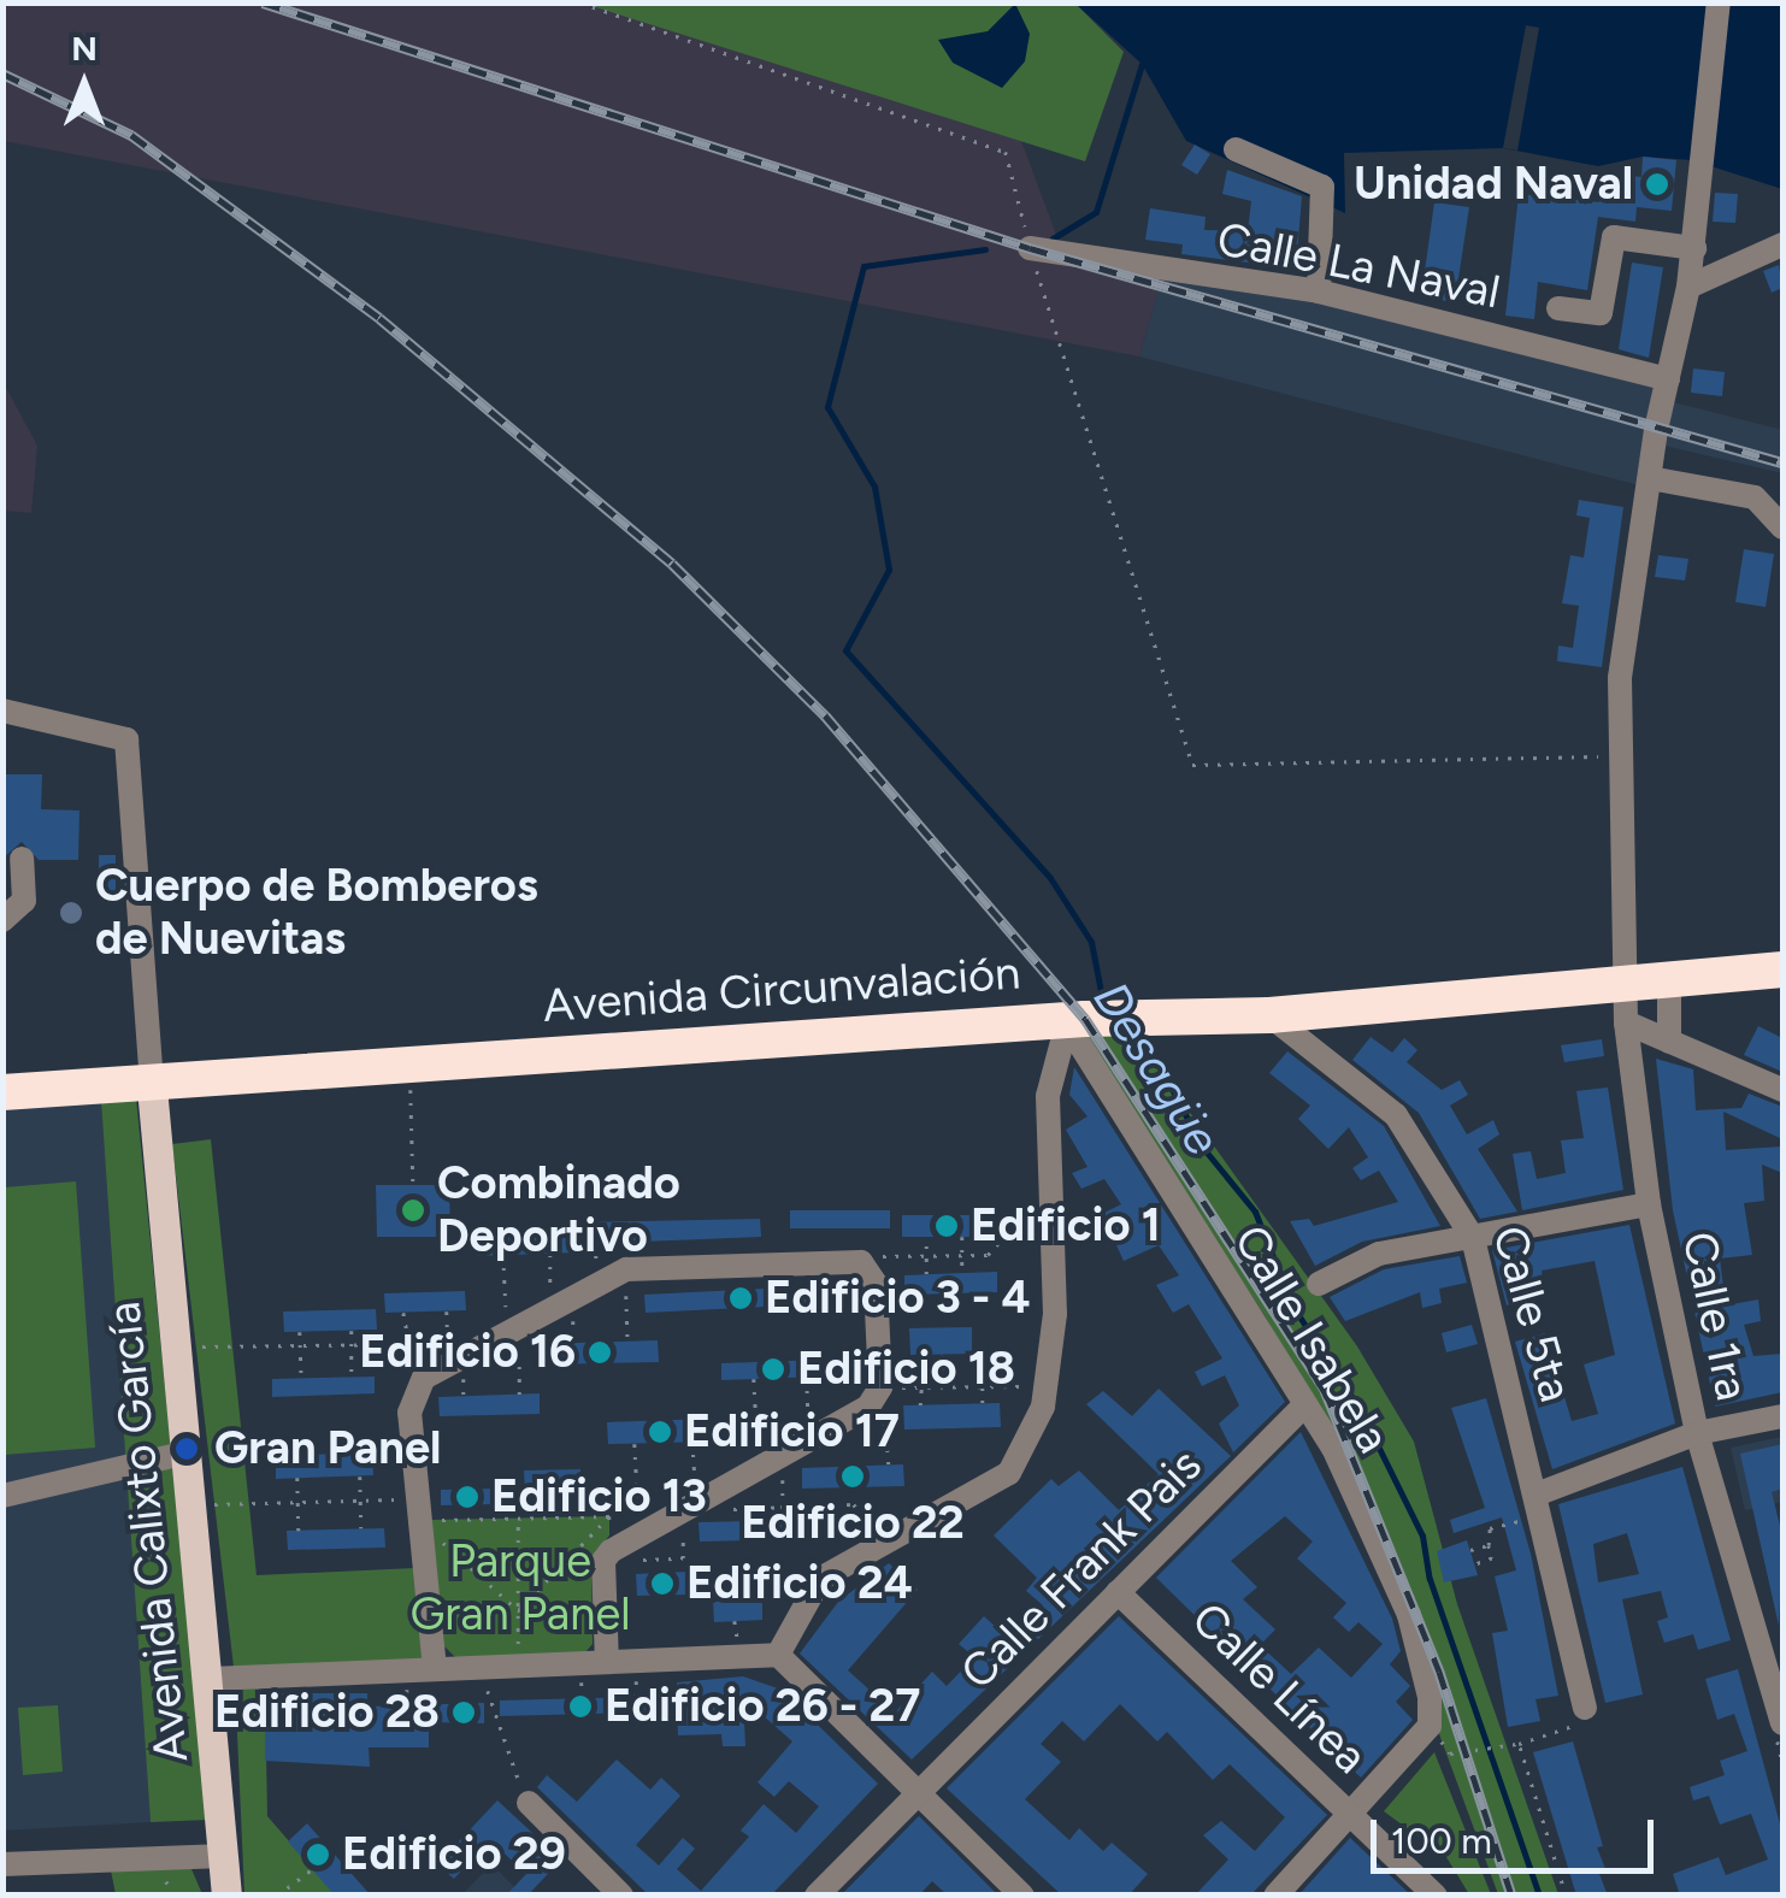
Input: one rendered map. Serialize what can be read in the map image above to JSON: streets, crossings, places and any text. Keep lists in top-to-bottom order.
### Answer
{
  "streets": {
    "highway": ["Avenida Circunvalación"],
    "main road": ["Avenida Calixto García"],
    "street": [
      "Calle La Naval",
      "Calle 5ta",
      "Calle 1ra",
      "Calle Isabela",
      "Calle Frank Pais",
      "Calle Línea"
    ]
  },
  "crossings": [
    ["Calle La Naval", "Calle 1ra"],
    ["Avenida Circunvalación", "Calle 5ta"],
    ["Avenida Circunvalación", "Calle 1ra"],
    ["Avenida Circunvalación", "Calle Isabela"],
    ["Avenida Circunvalación", "Avenida Calixto García"],
    ["Calle Isabela", "Calle Frank Pais"],
    ["Calle Frank Pais", "Calle Línea"]
  ],
  "water": ["Desagüe"],
  "parks": ["Parque Gran Panel"],
  "places": [
    "Unidad Naval",
    "Cuerpo de Bomberos de Nuevitas",
    "Combinado Deportivo",
    "Edificio 1",
    "Edificio 3 - 4",
    "Edificio 16",
    "Edificio 18",
    "Edificio 17",
    "Gran Panel",
    "Edificio 22",
    "Edificio 13",
    "Edificio 24",
    "Edificio 26 - 27",
    "Edificio 28",
    "Edificio 29"
  ],
  "scale_bar": "100 m",
  "north": "top"
}
